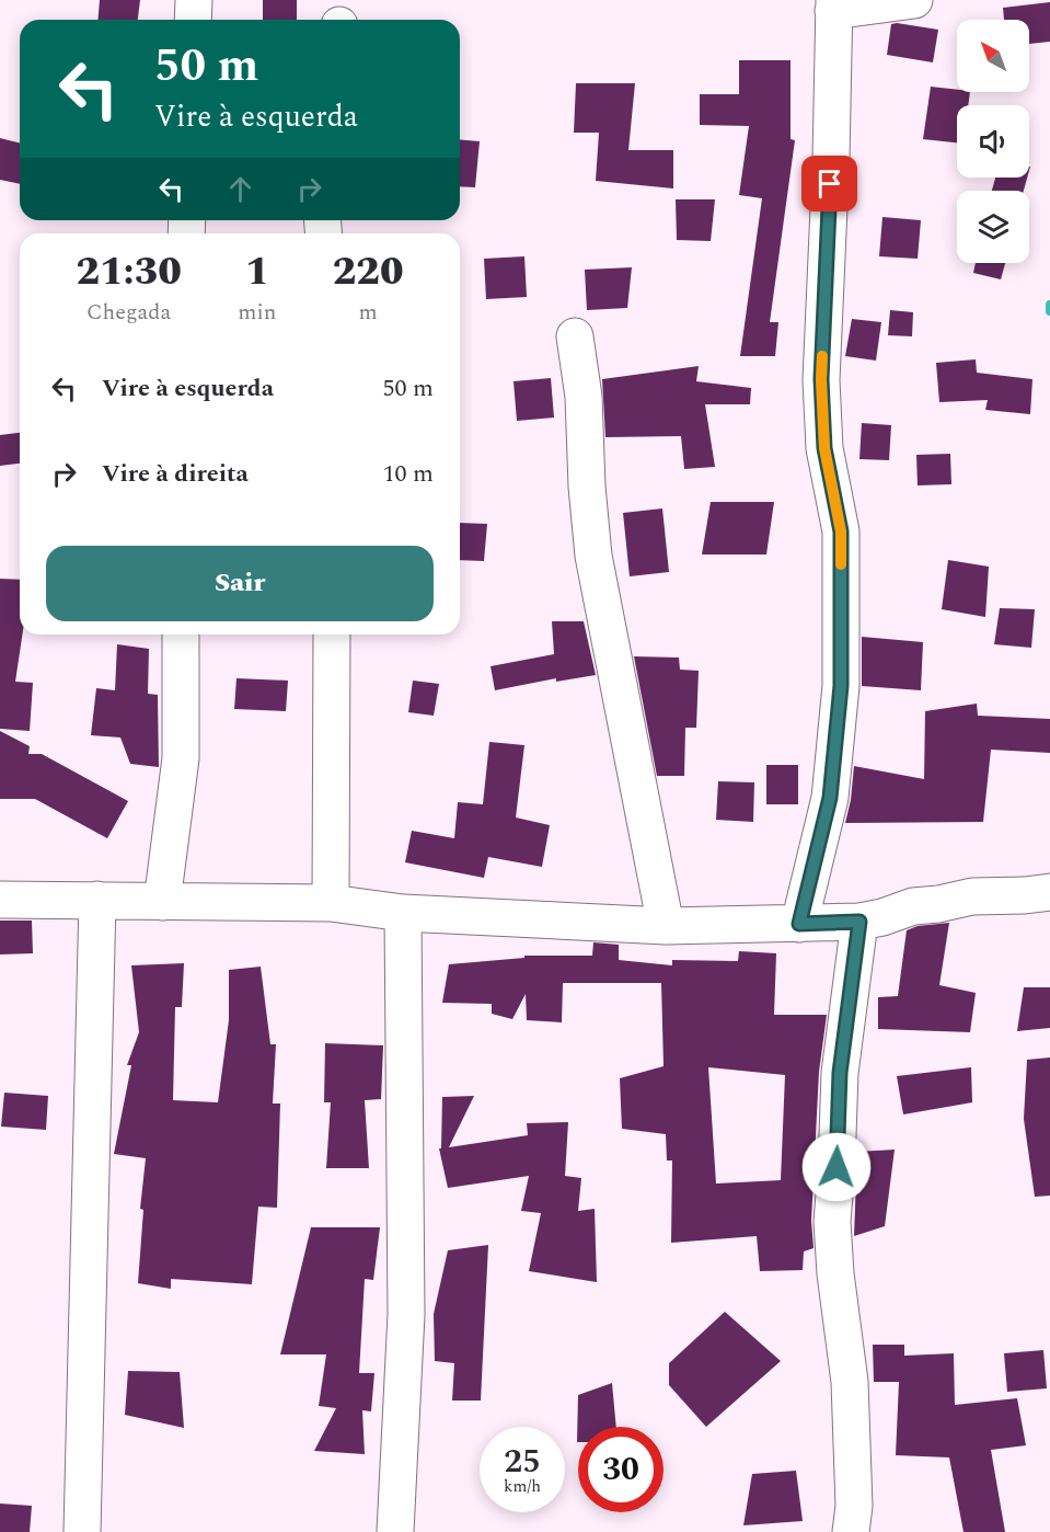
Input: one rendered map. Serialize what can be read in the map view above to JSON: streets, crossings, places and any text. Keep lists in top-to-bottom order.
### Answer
{
  "north": "top left",
  "page": {
    "turn": ["50 m", "Vire à esquerda"],
    "eta": [
      "21:30",
      "Chegada",
      "1",
      "min",
      "220",
      "m"
    ],
    "list": [
      {
        "name": "Vire à esquerda",
        "value": "50 m"
      },
      {
        "name": "Vire à direita",
        "value": "10 m"
      }
    ],
    "buttons": "Sair",
    "speed": "25 km/h",
    "limit": "30"
  }
}
